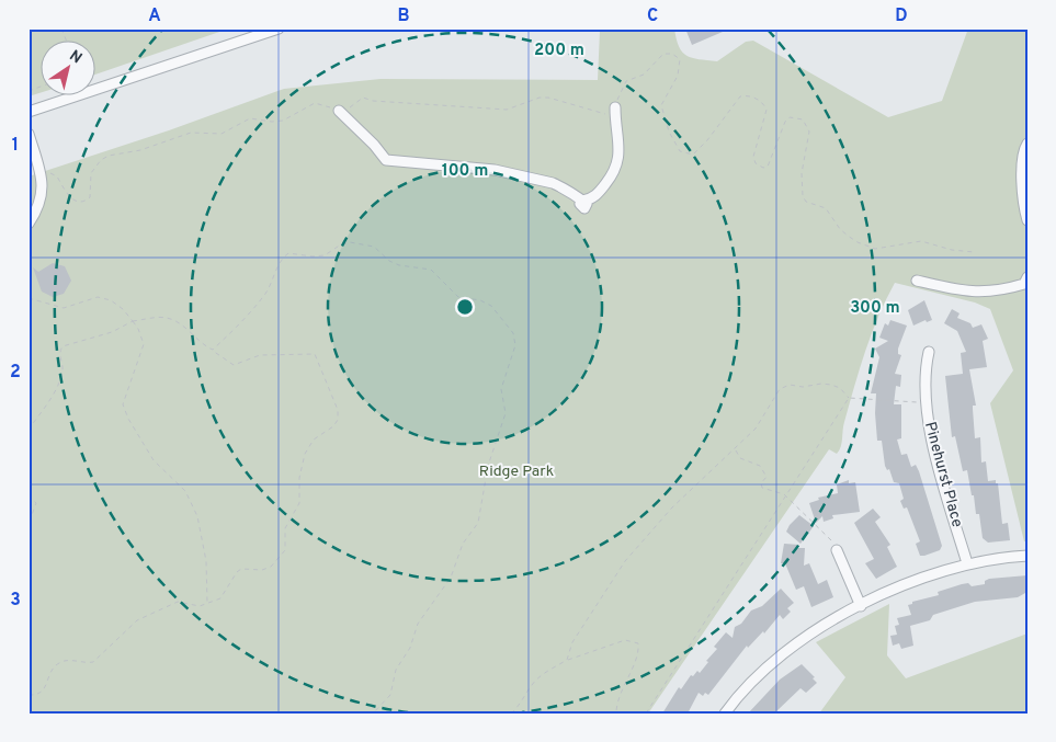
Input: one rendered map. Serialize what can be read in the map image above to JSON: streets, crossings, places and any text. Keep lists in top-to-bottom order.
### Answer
{
  "streets": {
    "street": ["Pinehurst Place"]
  },
  "parks": ["Ridge Park"],
  "north": "top right",
  "grid": {
    "columns": [
      "A",
      "B",
      "C",
      "D"
    ],
    "rows": ["1", "2", "3"]
  },
  "rings": ["200 m", "100 m", "300 m"]
}
